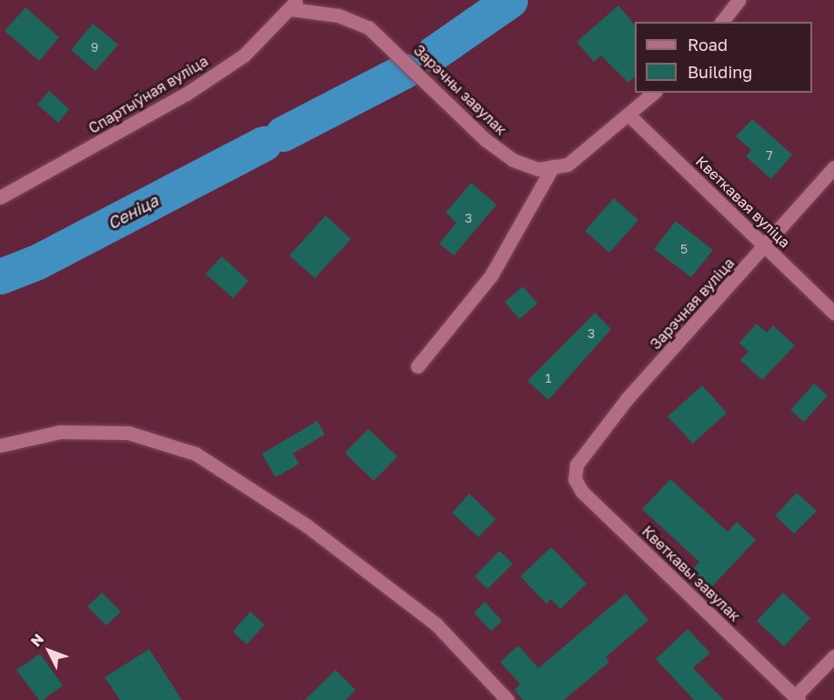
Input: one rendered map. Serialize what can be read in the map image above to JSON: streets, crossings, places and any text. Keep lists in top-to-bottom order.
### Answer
{
  "streets": {
    "street": [
      "Зарэчны завулак",
      "Спартыўная вуліца",
      "Кветкавая вуліца",
      "Зарэчная вуліца",
      "Кветкавы завулак"
    ]
  },
  "crossings": [
    ["Зарэчны завулак", "Спартыўная вуліца"],
    ["Зарэчны завулак", "Кветкавая вуліца"],
    ["Кветкавая вуліца", "Зарэчная вуліца"],
    ["Зарэчная вуліца", "Кветкавы завулак"]
  ],
  "water": ["Сеніца"],
  "house_numbers": [
    "9",
    "7",
    "3",
    "5",
    "3",
    "1"
  ],
  "legend": ["Road", "Building"],
  "north": "top left"
}
